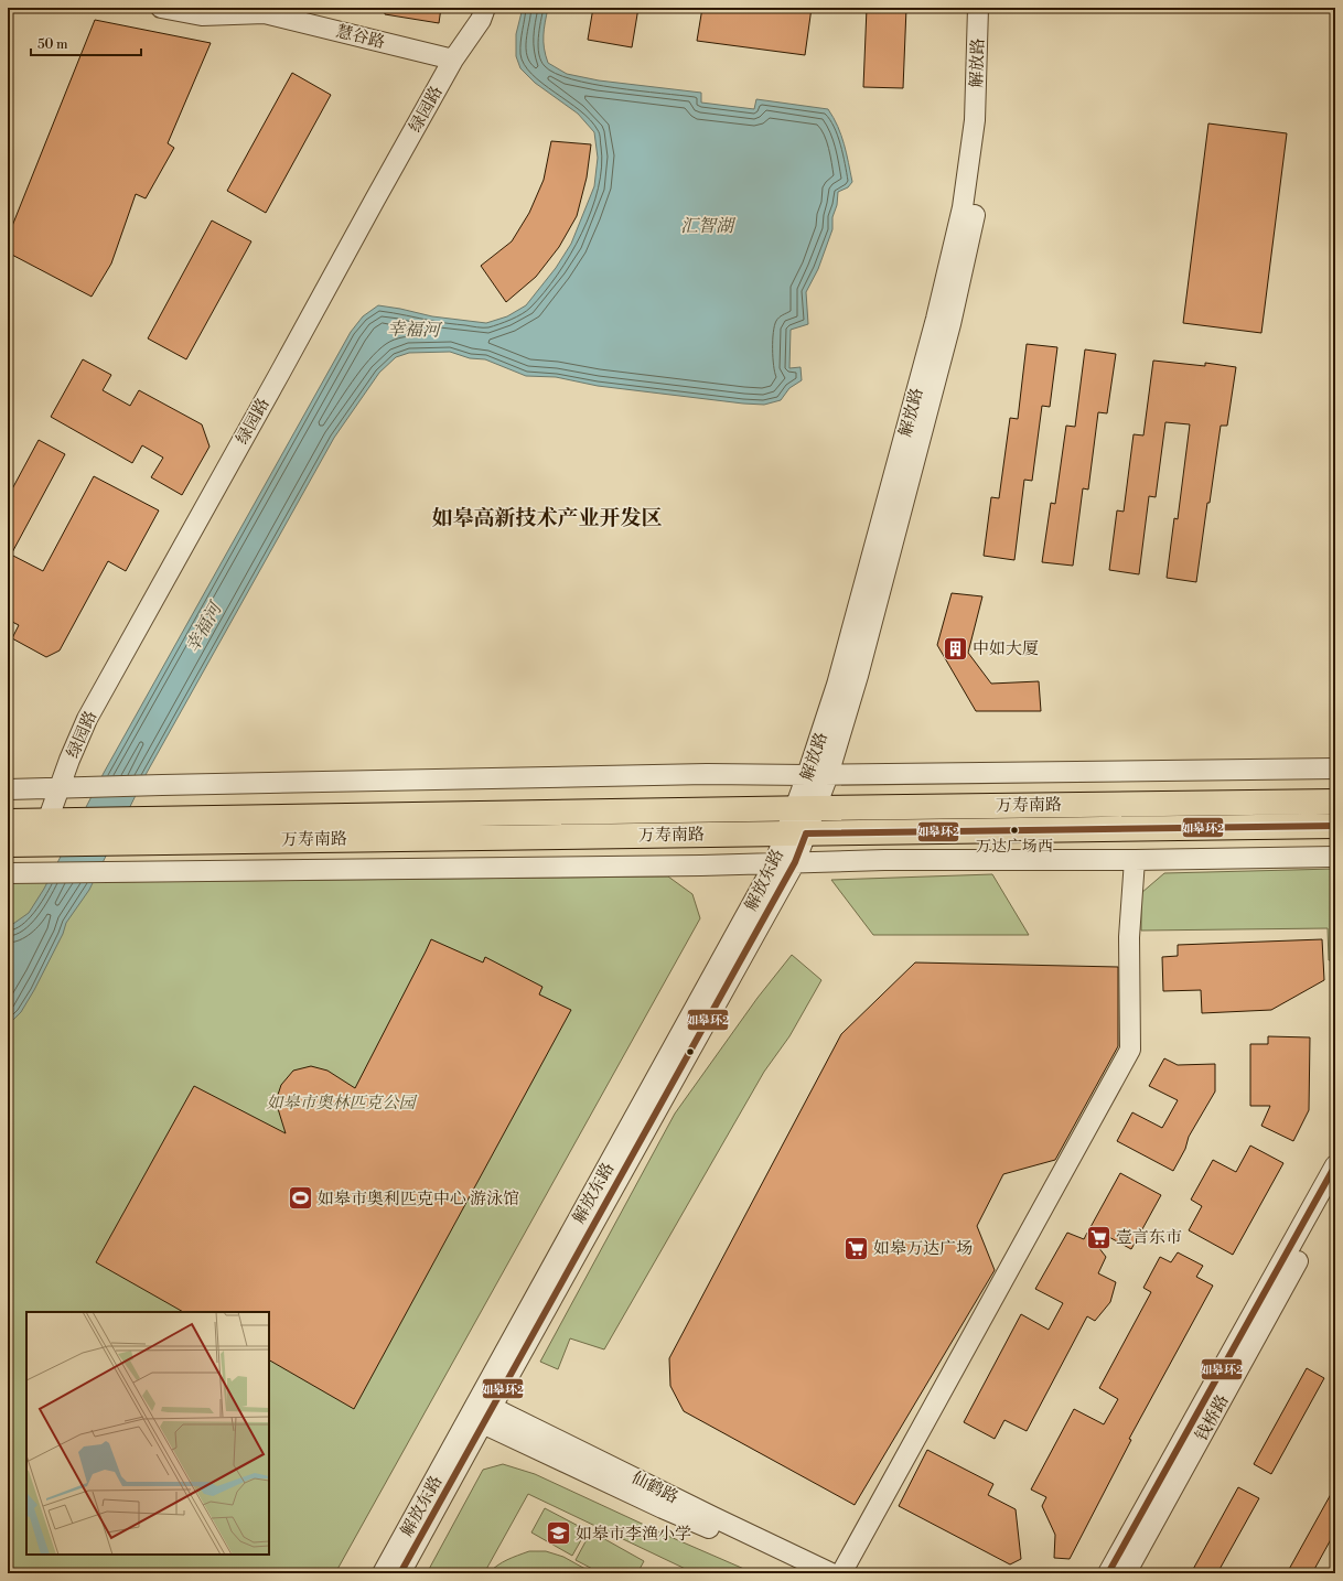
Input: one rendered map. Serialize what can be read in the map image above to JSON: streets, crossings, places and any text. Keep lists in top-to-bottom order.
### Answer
{
  "streets": {
    "main road": ["万寿南路"],
    "street": [
      "慧谷路",
      "解放路",
      "绿园路",
      "解放东路",
      "钱桥路",
      "仙鹤路"
    ]
  },
  "crossings": [
    ["慧谷路", "绿园路"],
    ["解放路", "万寿南路"],
    ["解放路", "解放东路"],
    ["绿园路", "万寿南路"],
    ["万寿南路", "解放东路"],
    ["解放东路", "仙鹤路"]
  ],
  "districts": ["如皋高新技术产业开发区"],
  "water": ["汇智湖", "幸福河"],
  "parks": ["如皋市奥林匹克公园"],
  "places": {
    "building": ["中如大厦"],
    "other": ["万达广场西"],
    "sports": ["如皋市奥利匹克中心 游泳馆"],
    "supermarket": ["壹言东市", "如皋万达广场"],
    "school or university": ["如皋市李渔小学"]
  },
  "lines": ["transit line 如皋环2"],
  "scale_bar": "50 m"
}
